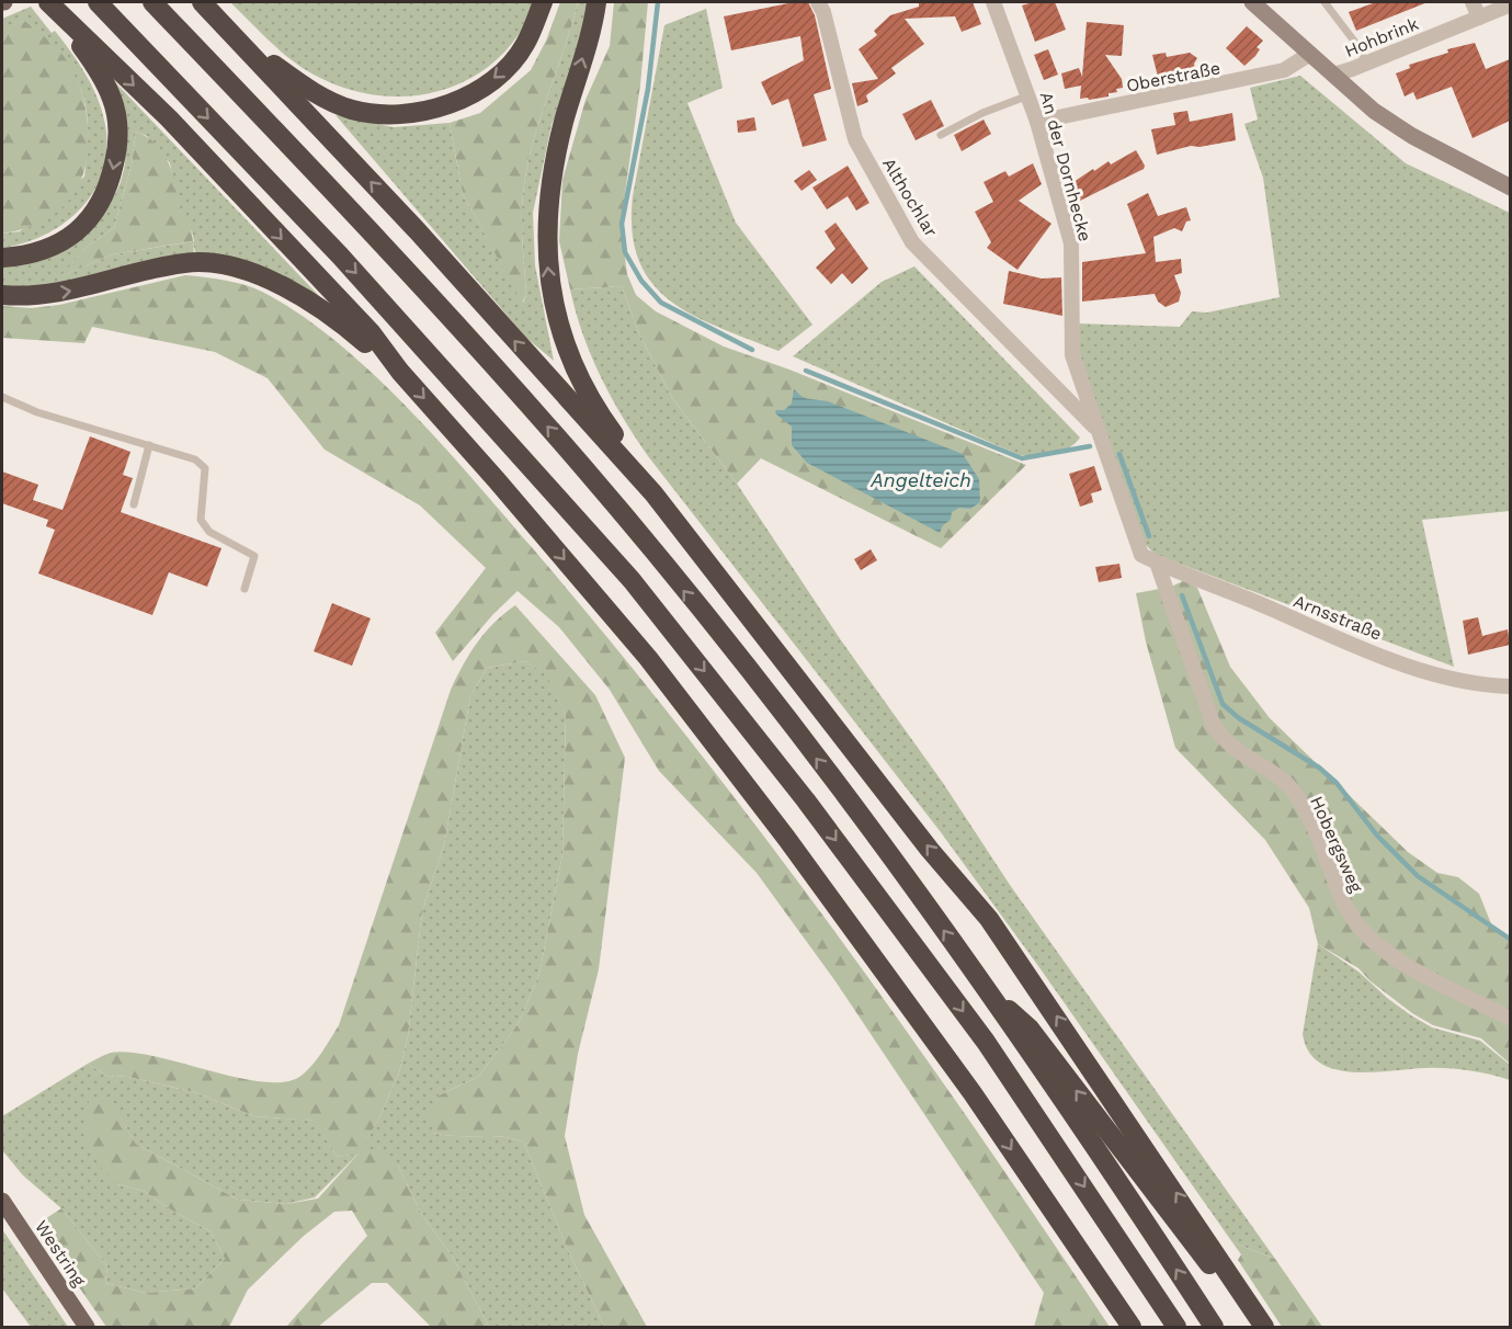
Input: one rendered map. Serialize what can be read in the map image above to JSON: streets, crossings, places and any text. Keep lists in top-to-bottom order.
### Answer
{
  "streets": {
    "main road": ["Westring"],
    "street": [
      "Hohbrink",
      "Oberstraße",
      "An der Dornhecke",
      "Althochlar",
      "Arnsstraße",
      "Hobergsweg"
    ]
  },
  "crossings": [
    ["Oberstraße", "An der Dornhecke"],
    ["An der Dornhecke", "Althochlar"],
    ["An der Dornhecke", "Arnsstraße"],
    ["An der Dornhecke", "Hobergsweg"],
    ["Arnsstraße", "Hobergsweg"]
  ],
  "water": ["Angelteich"]
}
